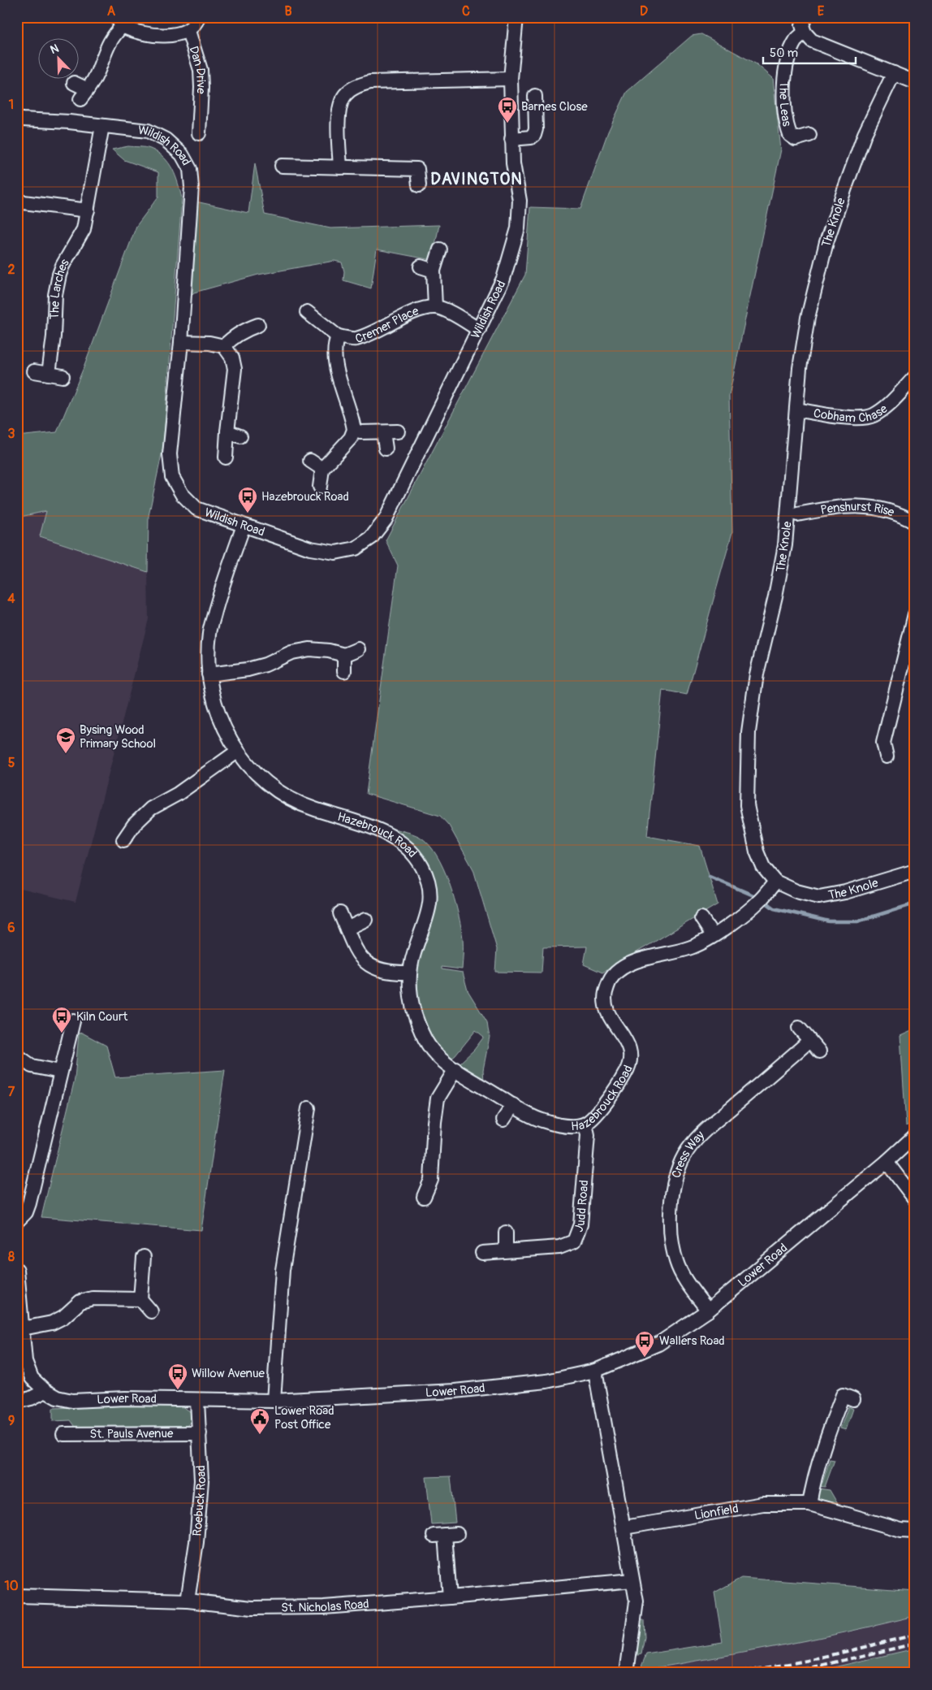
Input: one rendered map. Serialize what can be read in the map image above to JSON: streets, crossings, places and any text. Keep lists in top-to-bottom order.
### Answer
{
  "streets": {
    "street": [
      "Dan Drive",
      "The Leas",
      "Wildish Road",
      "The Knole",
      "The Larches",
      "Cremer Place",
      "Cobham Chase",
      "Penshurst Rise",
      "Hazebrouck Road",
      "Cress Way",
      "Judd Road",
      "Lower Road",
      "St. Pauls Avenue",
      "Roebuck Road",
      "Lionfield",
      "St. Nicholas Road"
    ]
  },
  "crossings": [
    ["Wildish Road", "The Larches"],
    ["Wildish Road", "Cremer Place"],
    ["Wildish Road", "Hazebrouck Road"],
    ["The Knole", "Cobham Chase"],
    ["The Knole", "Hazebrouck Road"],
    ["Hazebrouck Road", "Judd Road"],
    ["Cress Way", "Lower Road"],
    ["Lower Road", "Roebuck Road"],
    ["St. Pauls Avenue", "Roebuck Road"],
    ["Roebuck Road", "St. Nicholas Road"]
  ],
  "districts": ["DAVINGTON"],
  "places": {
    "bus stop": [
      "Barnes Close",
      "Hazebrouck Road",
      "Kiln Court",
      "Wallers Road",
      "Willow Avenue"
    ],
    "school or university": ["Bysing Wood Primary School"],
    "public building": ["Lower Road Post Office"]
  },
  "scale_bar": "50 m",
  "north": "top left",
  "grid": {
    "columns": [
      "A",
      "B",
      "C",
      "D",
      "E"
    ],
    "rows": [
      "1",
      "2",
      "3",
      "4",
      "5",
      "6",
      "7",
      "8",
      "9",
      "10"
    ]
  }
}
